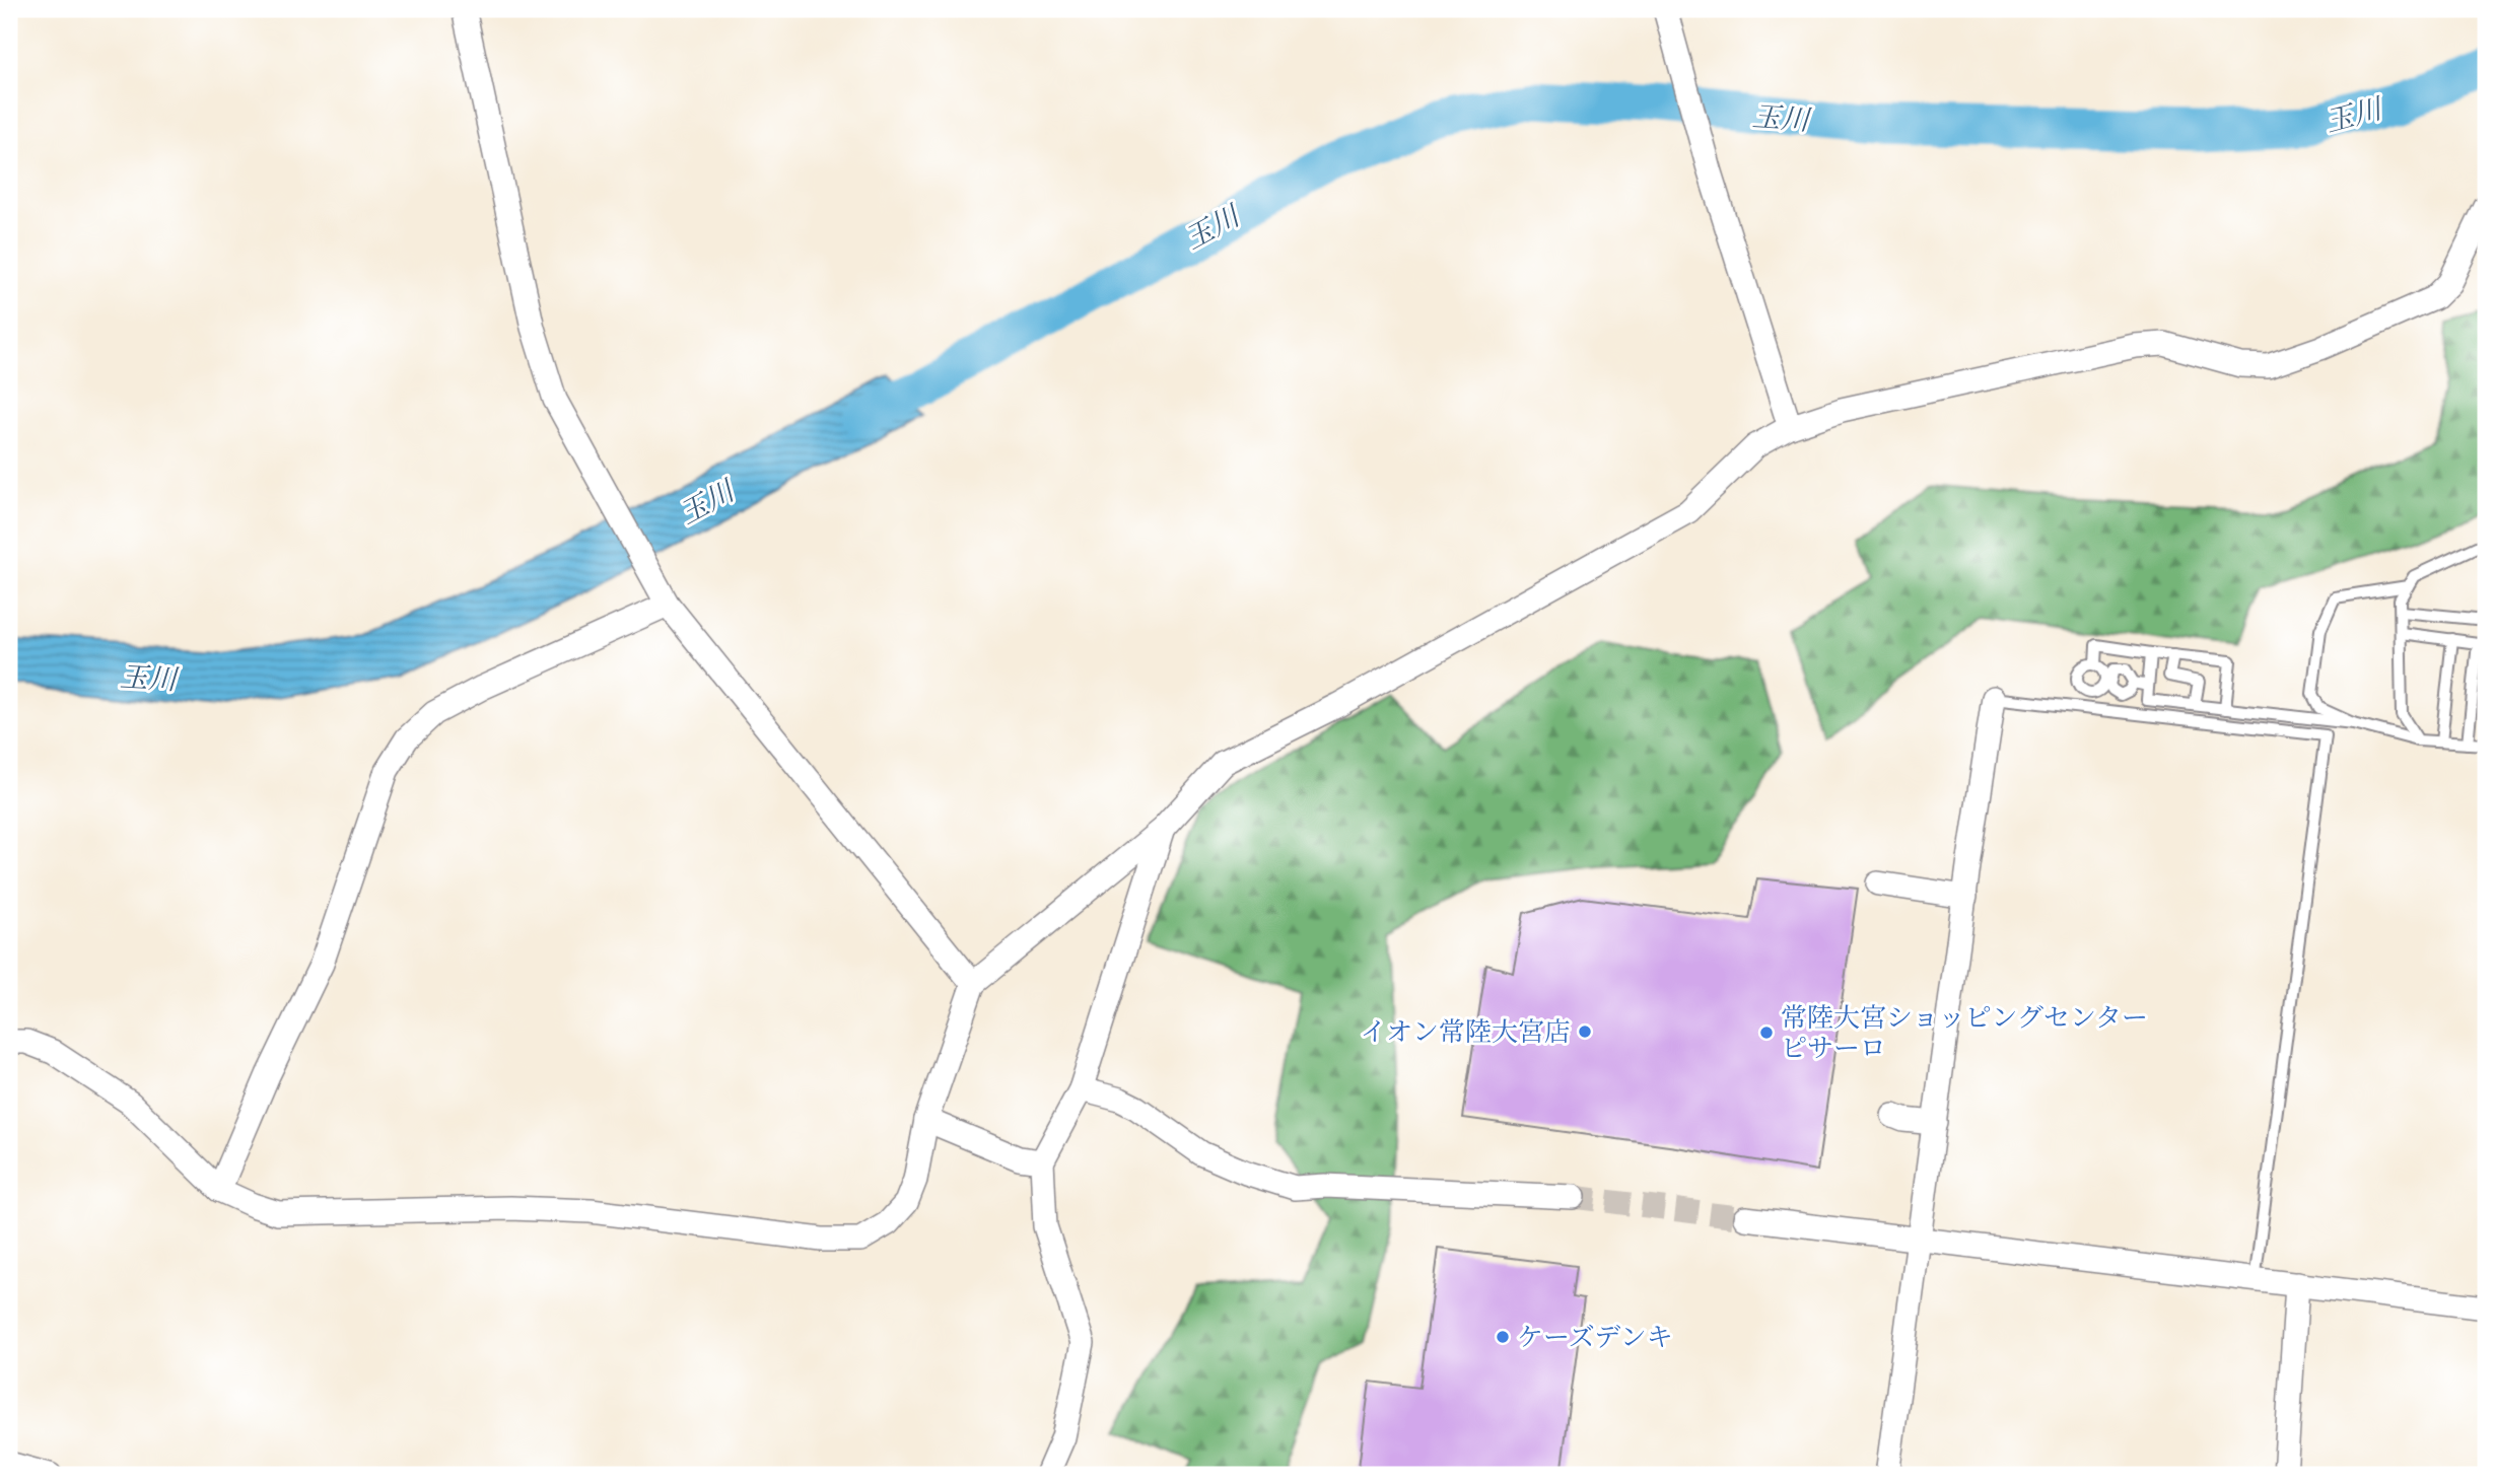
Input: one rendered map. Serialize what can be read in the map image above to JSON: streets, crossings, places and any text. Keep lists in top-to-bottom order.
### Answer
{
  "water": ["玉川"],
  "places": ["イオン常陸大宮店", "常陸大宮ショッピングセンター ピサーロ", "ケーズデンキ"]
}
